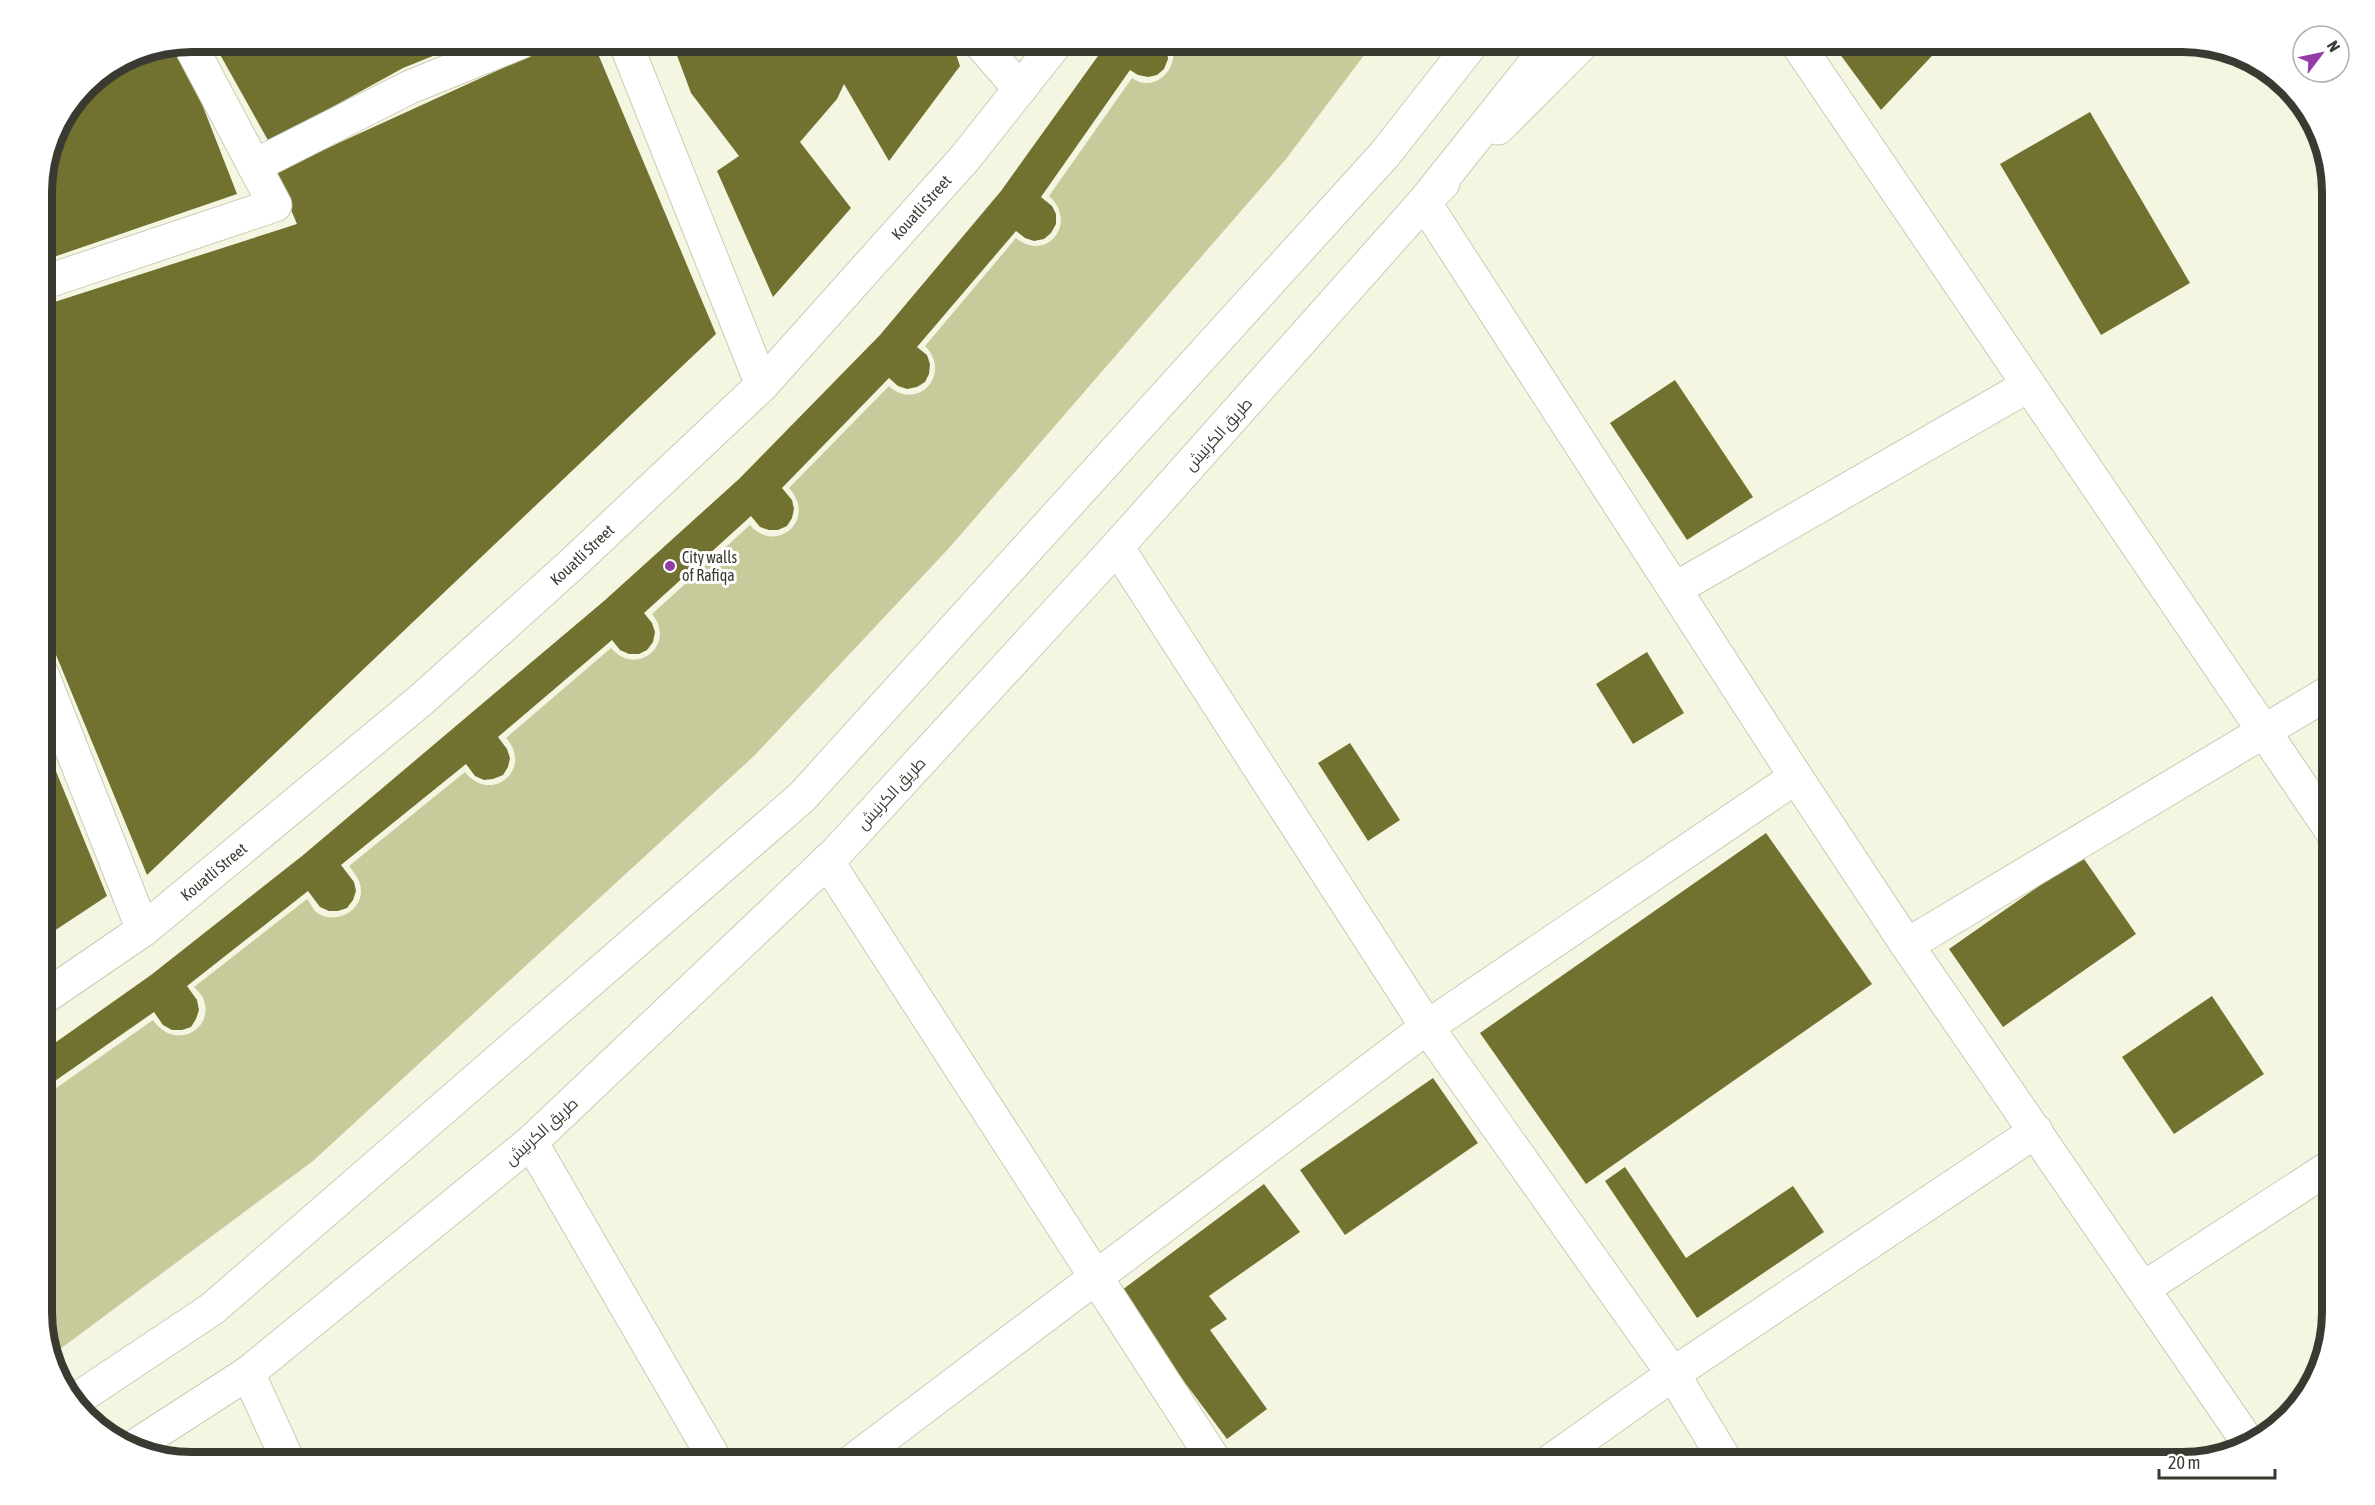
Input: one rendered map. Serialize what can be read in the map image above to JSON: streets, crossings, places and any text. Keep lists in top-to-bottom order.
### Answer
{
  "streets": {
    "street": ["Kouatli Street", "طريق الكرنيش"]
  },
  "places": ["City walls of Rafiqa"],
  "scale_bar": "20 m",
  "north": "top right"
}
